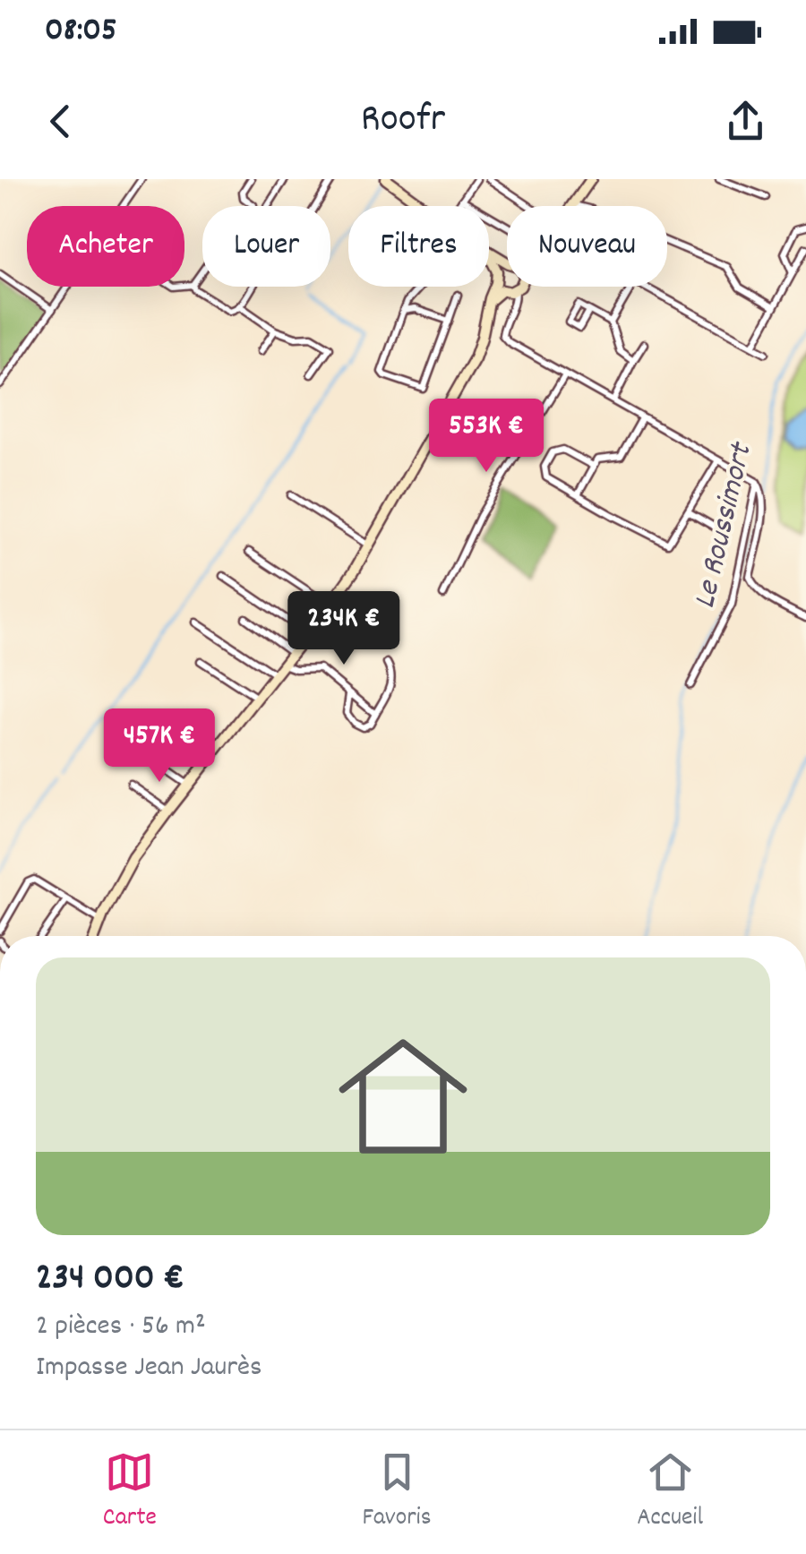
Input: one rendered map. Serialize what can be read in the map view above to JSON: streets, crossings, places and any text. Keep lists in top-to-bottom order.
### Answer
{
  "water": ["Le Roussimort"],
  "page": {
    "status": "08:05",
    "header": "Roofr",
    "chip": [
      "Acheter",
      "Louer",
      "Filtres",
      "Nouveau"
    ],
    "price": ["553K €", "234K €", "457K €"],
    "list": [
      {
        "name": "234 000 €",
        "note": "2 pièces · 56 m² · Impasse Jean Jaurès"
      }
    ],
    "tabs": ["Carte", "Favoris", "Accueil"]
  }
}
